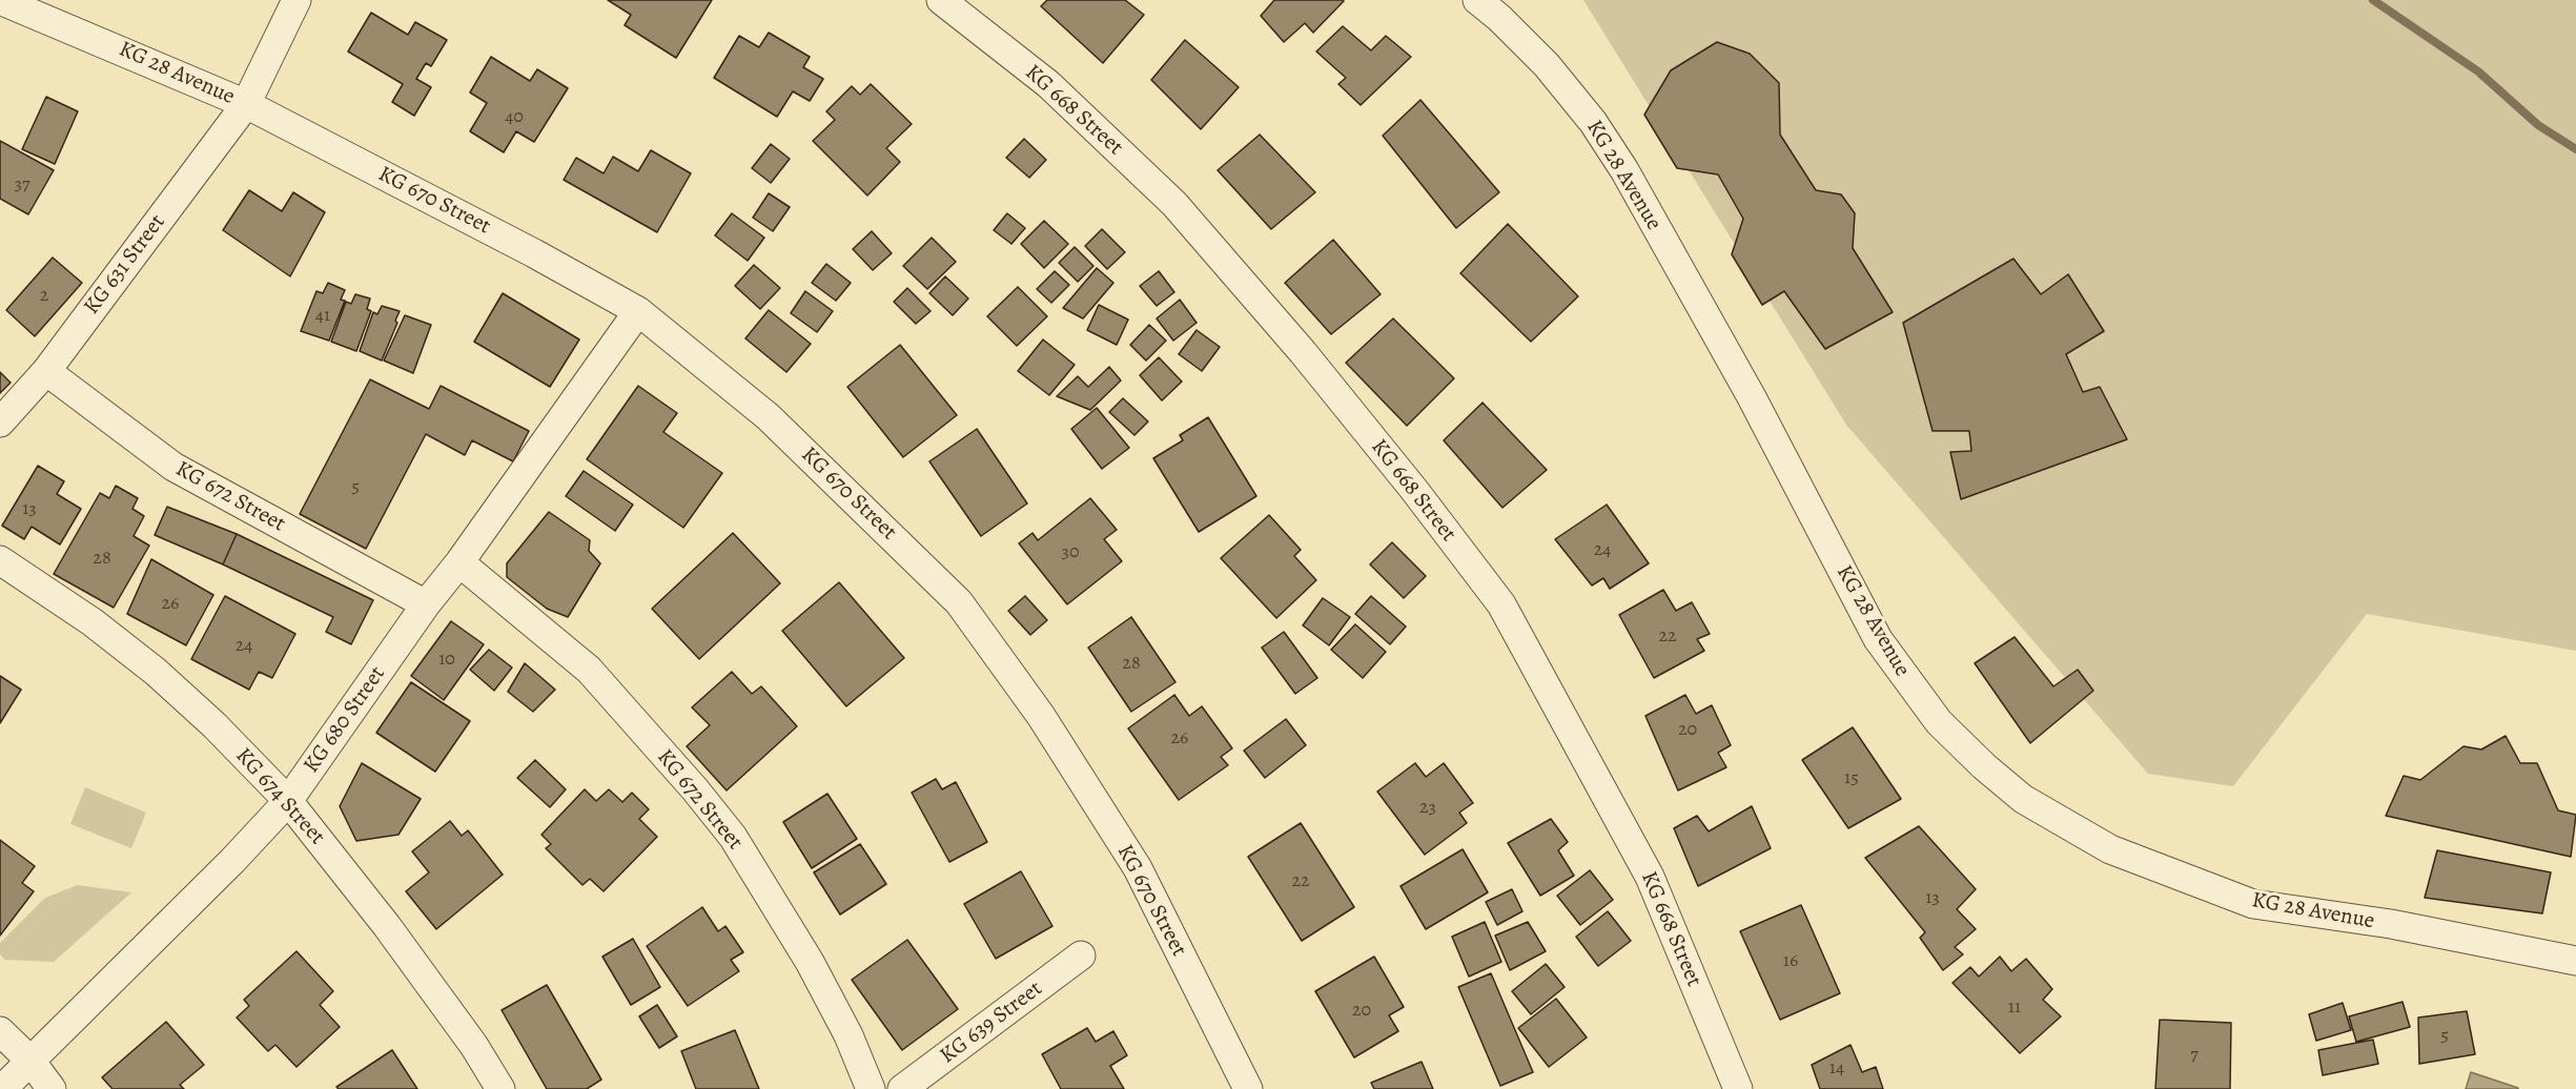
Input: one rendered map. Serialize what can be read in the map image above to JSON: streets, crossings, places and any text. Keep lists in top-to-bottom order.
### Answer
{
  "streets": {
    "street": [
      "KG 28 Avenue",
      "KG 668 Street",
      "KG 670 Street",
      "KG 631 Street",
      "KG 672 Street",
      "KG 680 Street",
      "KG 674 Street",
      "KG 639 Street"
    ]
  },
  "crossings": [
    ["KG 28 Avenue", "KG 670 Street"],
    ["KG 28 Avenue", "KG 631 Street"],
    ["KG 670 Street", "KG 631 Street"],
    ["KG 670 Street", "KG 680 Street"],
    ["KG 631 Street", "KG 672 Street"],
    ["KG 672 Street", "KG 680 Street"],
    ["KG 680 Street", "KG 674 Street"]
  ],
  "house_numbers": [
    "40",
    "37",
    "2",
    "41",
    "5",
    "13",
    "24",
    "30",
    "28",
    "26",
    "22",
    "24",
    "10",
    "28",
    "20",
    "26",
    "15",
    "23",
    "22",
    "13",
    "16",
    "11",
    "20",
    "5",
    "7",
    "14"
  ]
}
